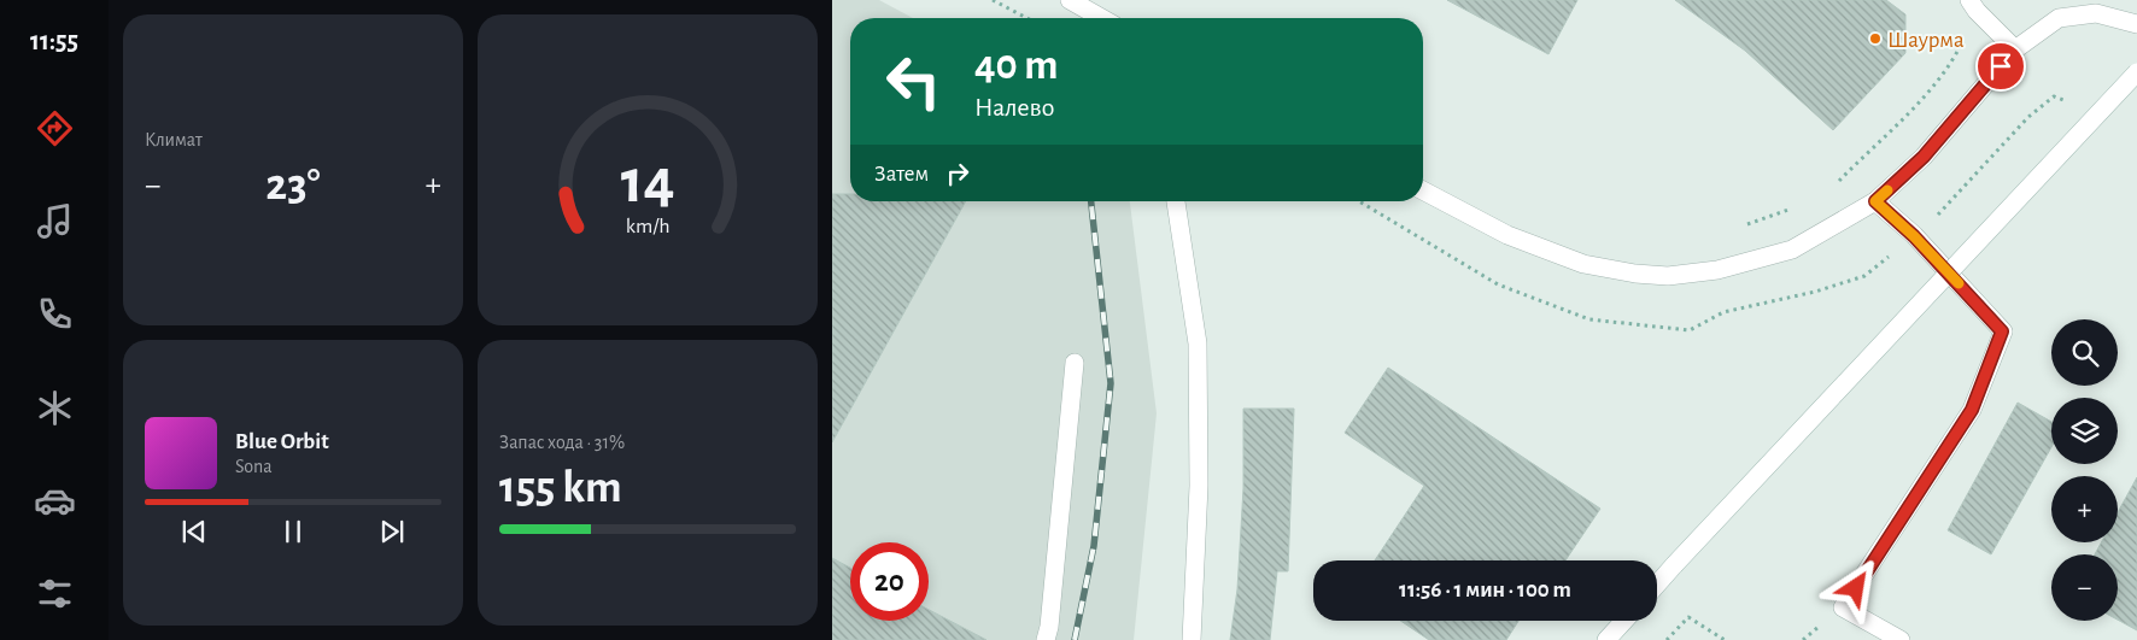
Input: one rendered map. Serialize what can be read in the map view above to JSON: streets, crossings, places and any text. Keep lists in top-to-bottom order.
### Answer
{
  "places": ["Шаурма"],
  "page": {
    "tabs": "11:55",
    "tile": [
      "Климат",
      ["Запас хода · 31%", "155 km"]
    ],
    "turn": ["40 m", "Налево"],
    "then": "Затем",
    "heat": ["−", "23°", "+"],
    "map_buttons": ["+", "−"],
    "song": ["Blue Orbit", "Sona"],
    "limit": "20",
    "trip": "11:56 · 1 мин · 100 m",
    "gauge": ["14", "km/h"]
  }
}
